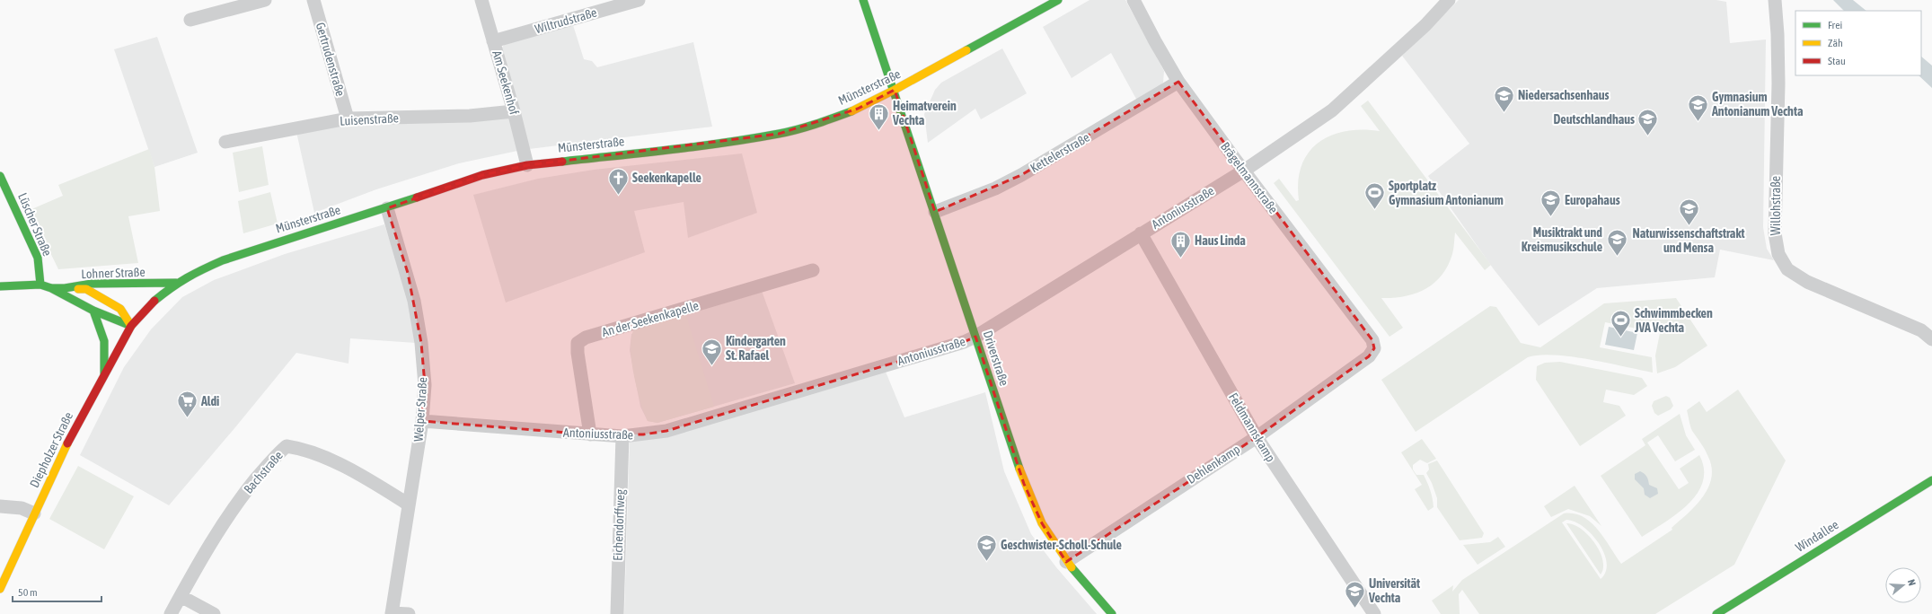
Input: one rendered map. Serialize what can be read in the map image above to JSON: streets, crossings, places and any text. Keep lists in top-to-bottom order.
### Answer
{
  "streets": {
    "main road": [
      "Münsterstraße",
      "Lüscher Straße",
      "Lohner Straße",
      "Driverstraße",
      "Diepholzer Straße",
      "Windallee"
    ],
    "street": [
      "Wiltrudstraße",
      "Gertrudenstraße",
      "Am Seekenhof",
      "Luisenstraße",
      "Kettelerstraße",
      "Brägelmannstraße",
      "Willohstraße",
      "Antoniusstraße",
      "An der Seekenkapelle",
      "Welper Straße",
      "Feldmannskamp",
      "Dehlenkamp",
      "Bachstraße",
      "Eichendorffweg"
    ]
  },
  "crossings": [
    ["Wiltrudstraße", "Am Seekenhof"],
    ["Gertrudenstraße", "Luisenstraße"],
    ["Am Seekenhof", "Münsterstraße"],
    ["Am Seekenhof", "Luisenstraße"],
    ["Münsterstraße", "Lohner Straße"],
    ["Münsterstraße", "Driverstraße"],
    ["Münsterstraße", "Welper Straße"],
    ["Münsterstraße", "Diepholzer Straße"],
    ["Kettelerstraße", "Brägelmannstraße"],
    ["Kettelerstraße", "Driverstraße"],
    ["Brägelmannstraße", "Antoniusstraße"],
    ["Brägelmannstraße", "Dehlenkamp"],
    ["Antoniusstraße", "An der Seekenkapelle"],
    ["Antoniusstraße", "Driverstraße"],
    ["Antoniusstraße", "Welper Straße"],
    ["Antoniusstraße", "Feldmannskamp"],
    ["Antoniusstraße", "Eichendorffweg"],
    ["Lüscher Straße", "Lohner Straße"],
    ["Lohner Straße", "Diepholzer Straße"],
    ["Driverstraße", "Dehlenkamp"],
    ["Welper Straße", "Bachstraße"],
    ["Feldmannskamp", "Dehlenkamp"]
  ],
  "places": {
    "school or university": [
      "Niedersachsenhaus",
      "Gymnasium Antonianum Vechta",
      "Deutschlandhaus",
      "Europahaus",
      "Naturwissenschaftstrakt und Mensa",
      "Musiktrakt und Kreismusikschule",
      "Kindergarten St. Rafael",
      "Geschwister-Scholl-Schule",
      "Universität Vechta"
    ],
    "building": ["Heimatverein Vechta", "Haus Linda"],
    "church": ["Seekenkapelle"],
    "sports": ["Sportplatz Gymnasium Antonianum", "Schwimmbecken JVA Vechta"],
    "supermarket": ["Aldi"]
  },
  "legend": ["Frei", "Zäh", "Stau"],
  "scale_bar": "50 m",
  "north": "right"
}
